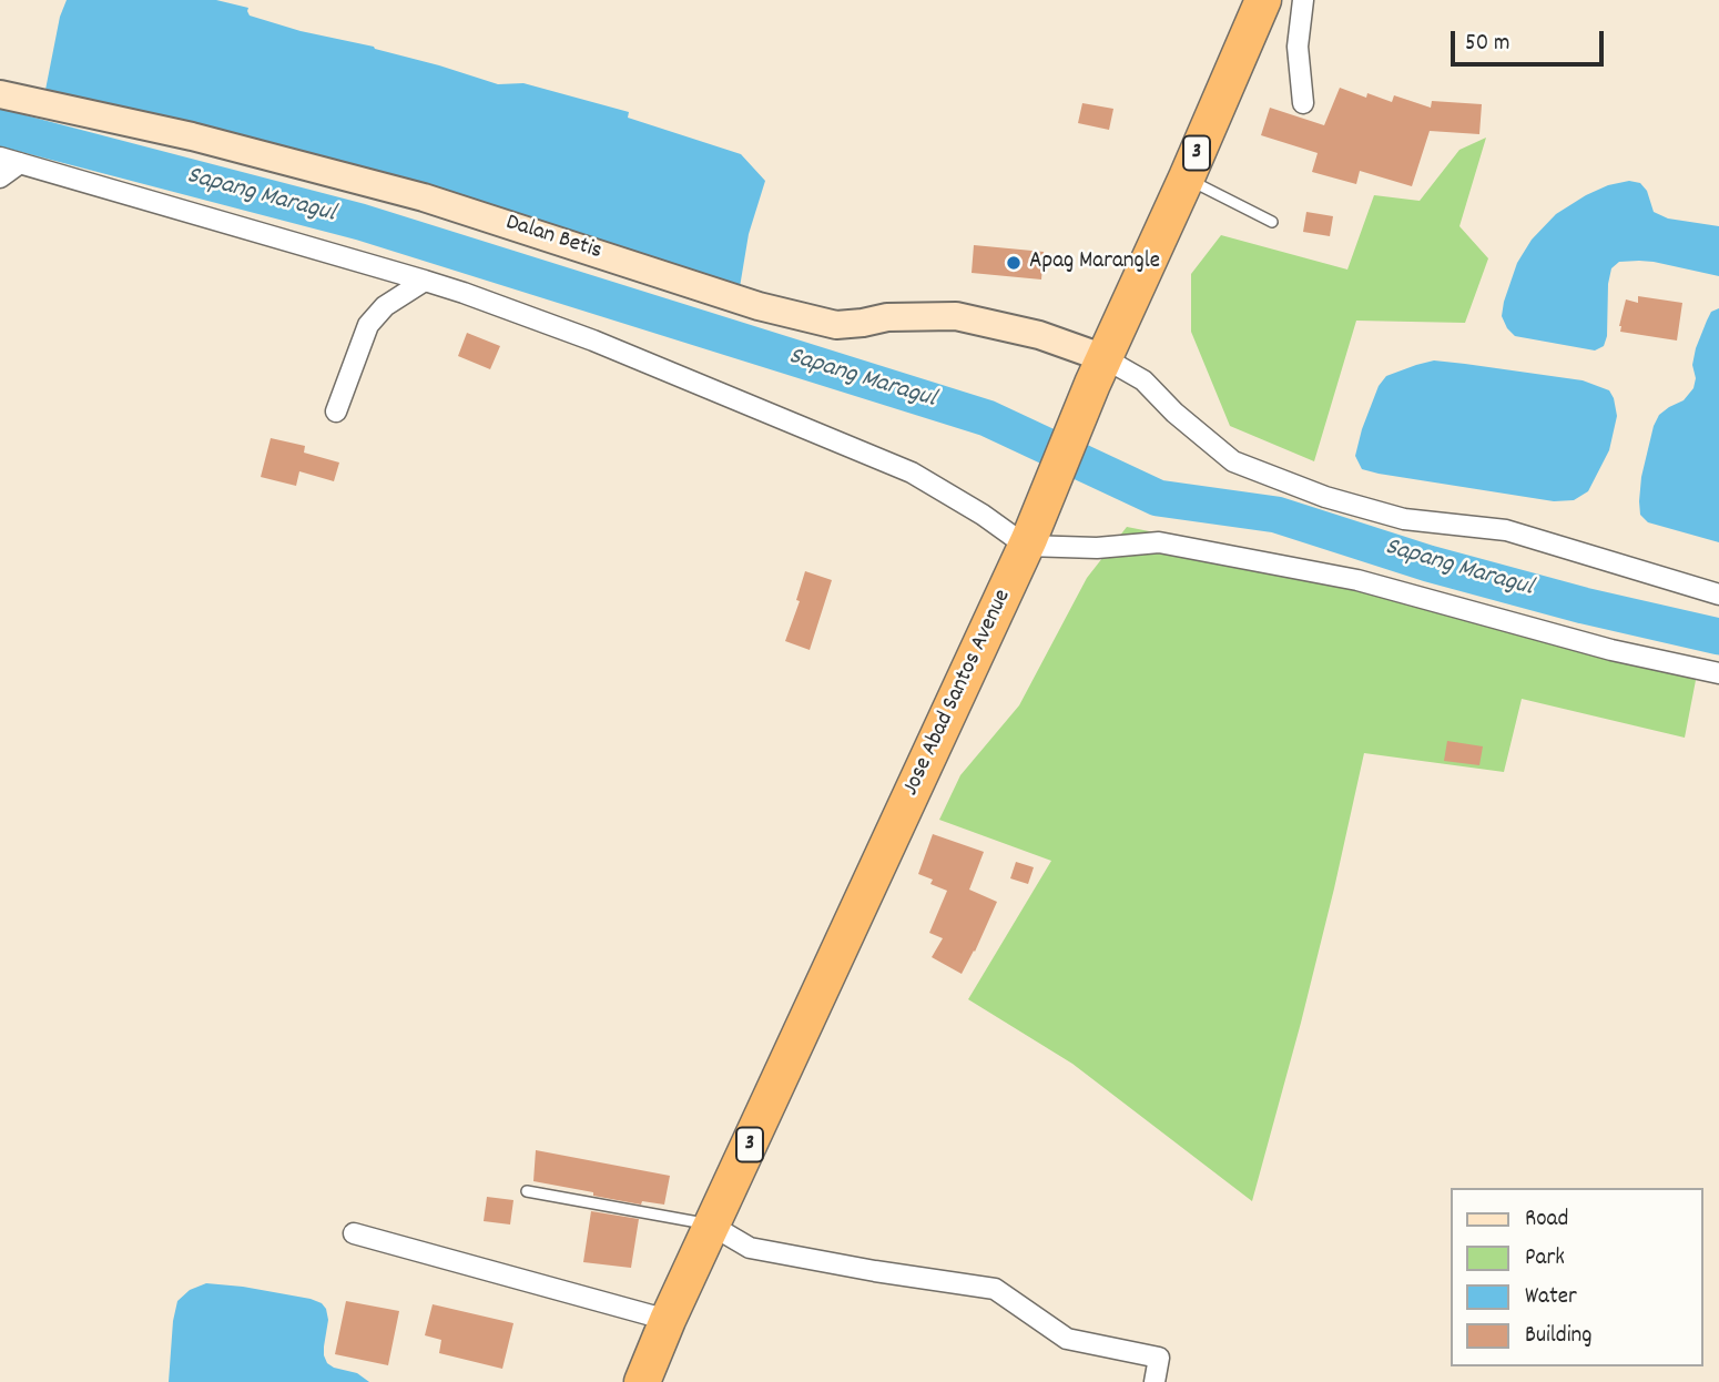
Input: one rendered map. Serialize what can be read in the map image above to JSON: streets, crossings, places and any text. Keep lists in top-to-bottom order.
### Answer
{
  "streets": {
    "highway": ["3", "Jose Abad Santos Avenue"],
    "street": ["Dalan Betis"]
  },
  "crossings": [
    ["Dalan Betis", "Jose Abad Santos Avenue"]
  ],
  "water": ["Sapang Maragul"],
  "places": ["Apag Marangle"],
  "legend": [
    "Road",
    "Park",
    "Water",
    "Building"
  ],
  "scale_bar": "50 m"
}
